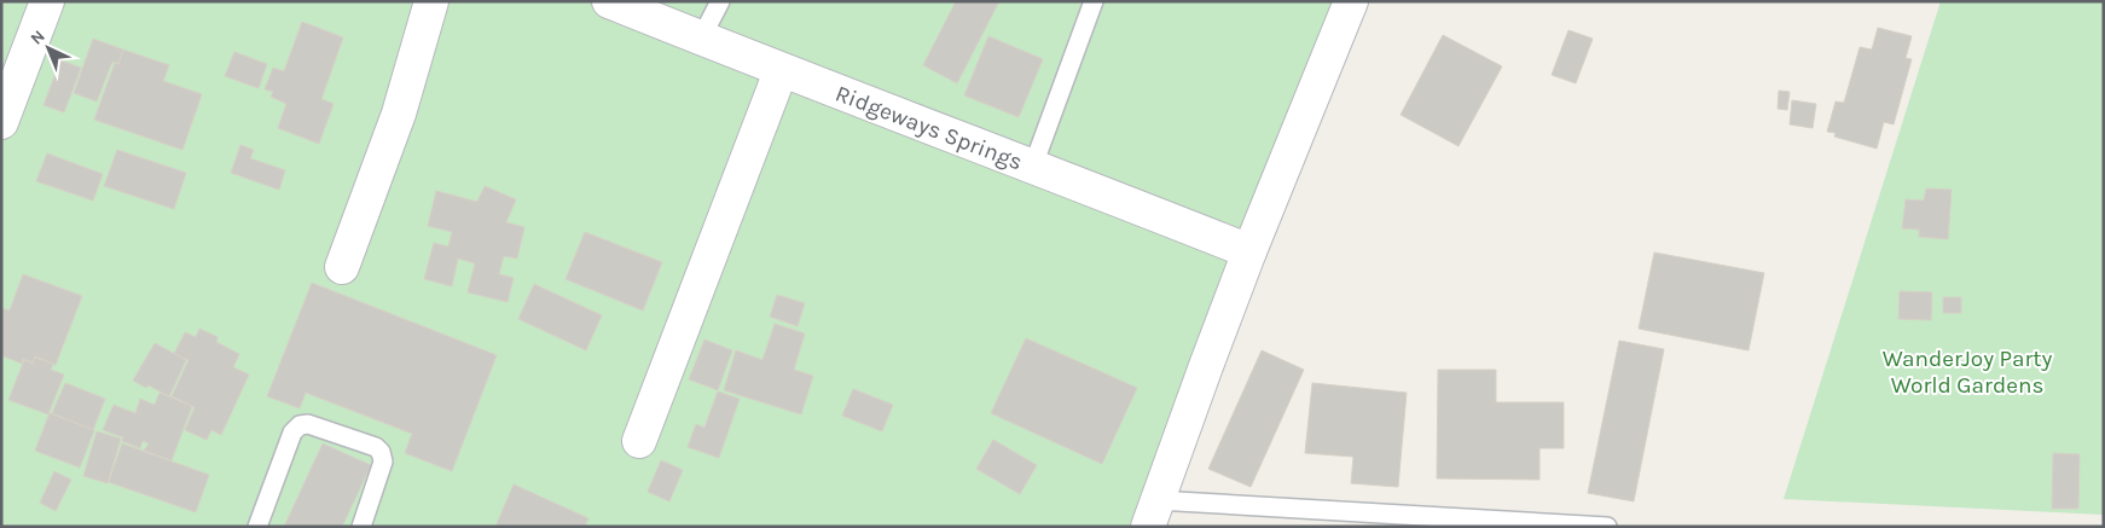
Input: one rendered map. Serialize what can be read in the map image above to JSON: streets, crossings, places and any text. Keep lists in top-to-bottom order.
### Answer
{
  "streets": {
    "street": ["Ridgeways Springs"]
  },
  "parks": ["WanderJoy Party World Gardens"],
  "north": "top left"
}
